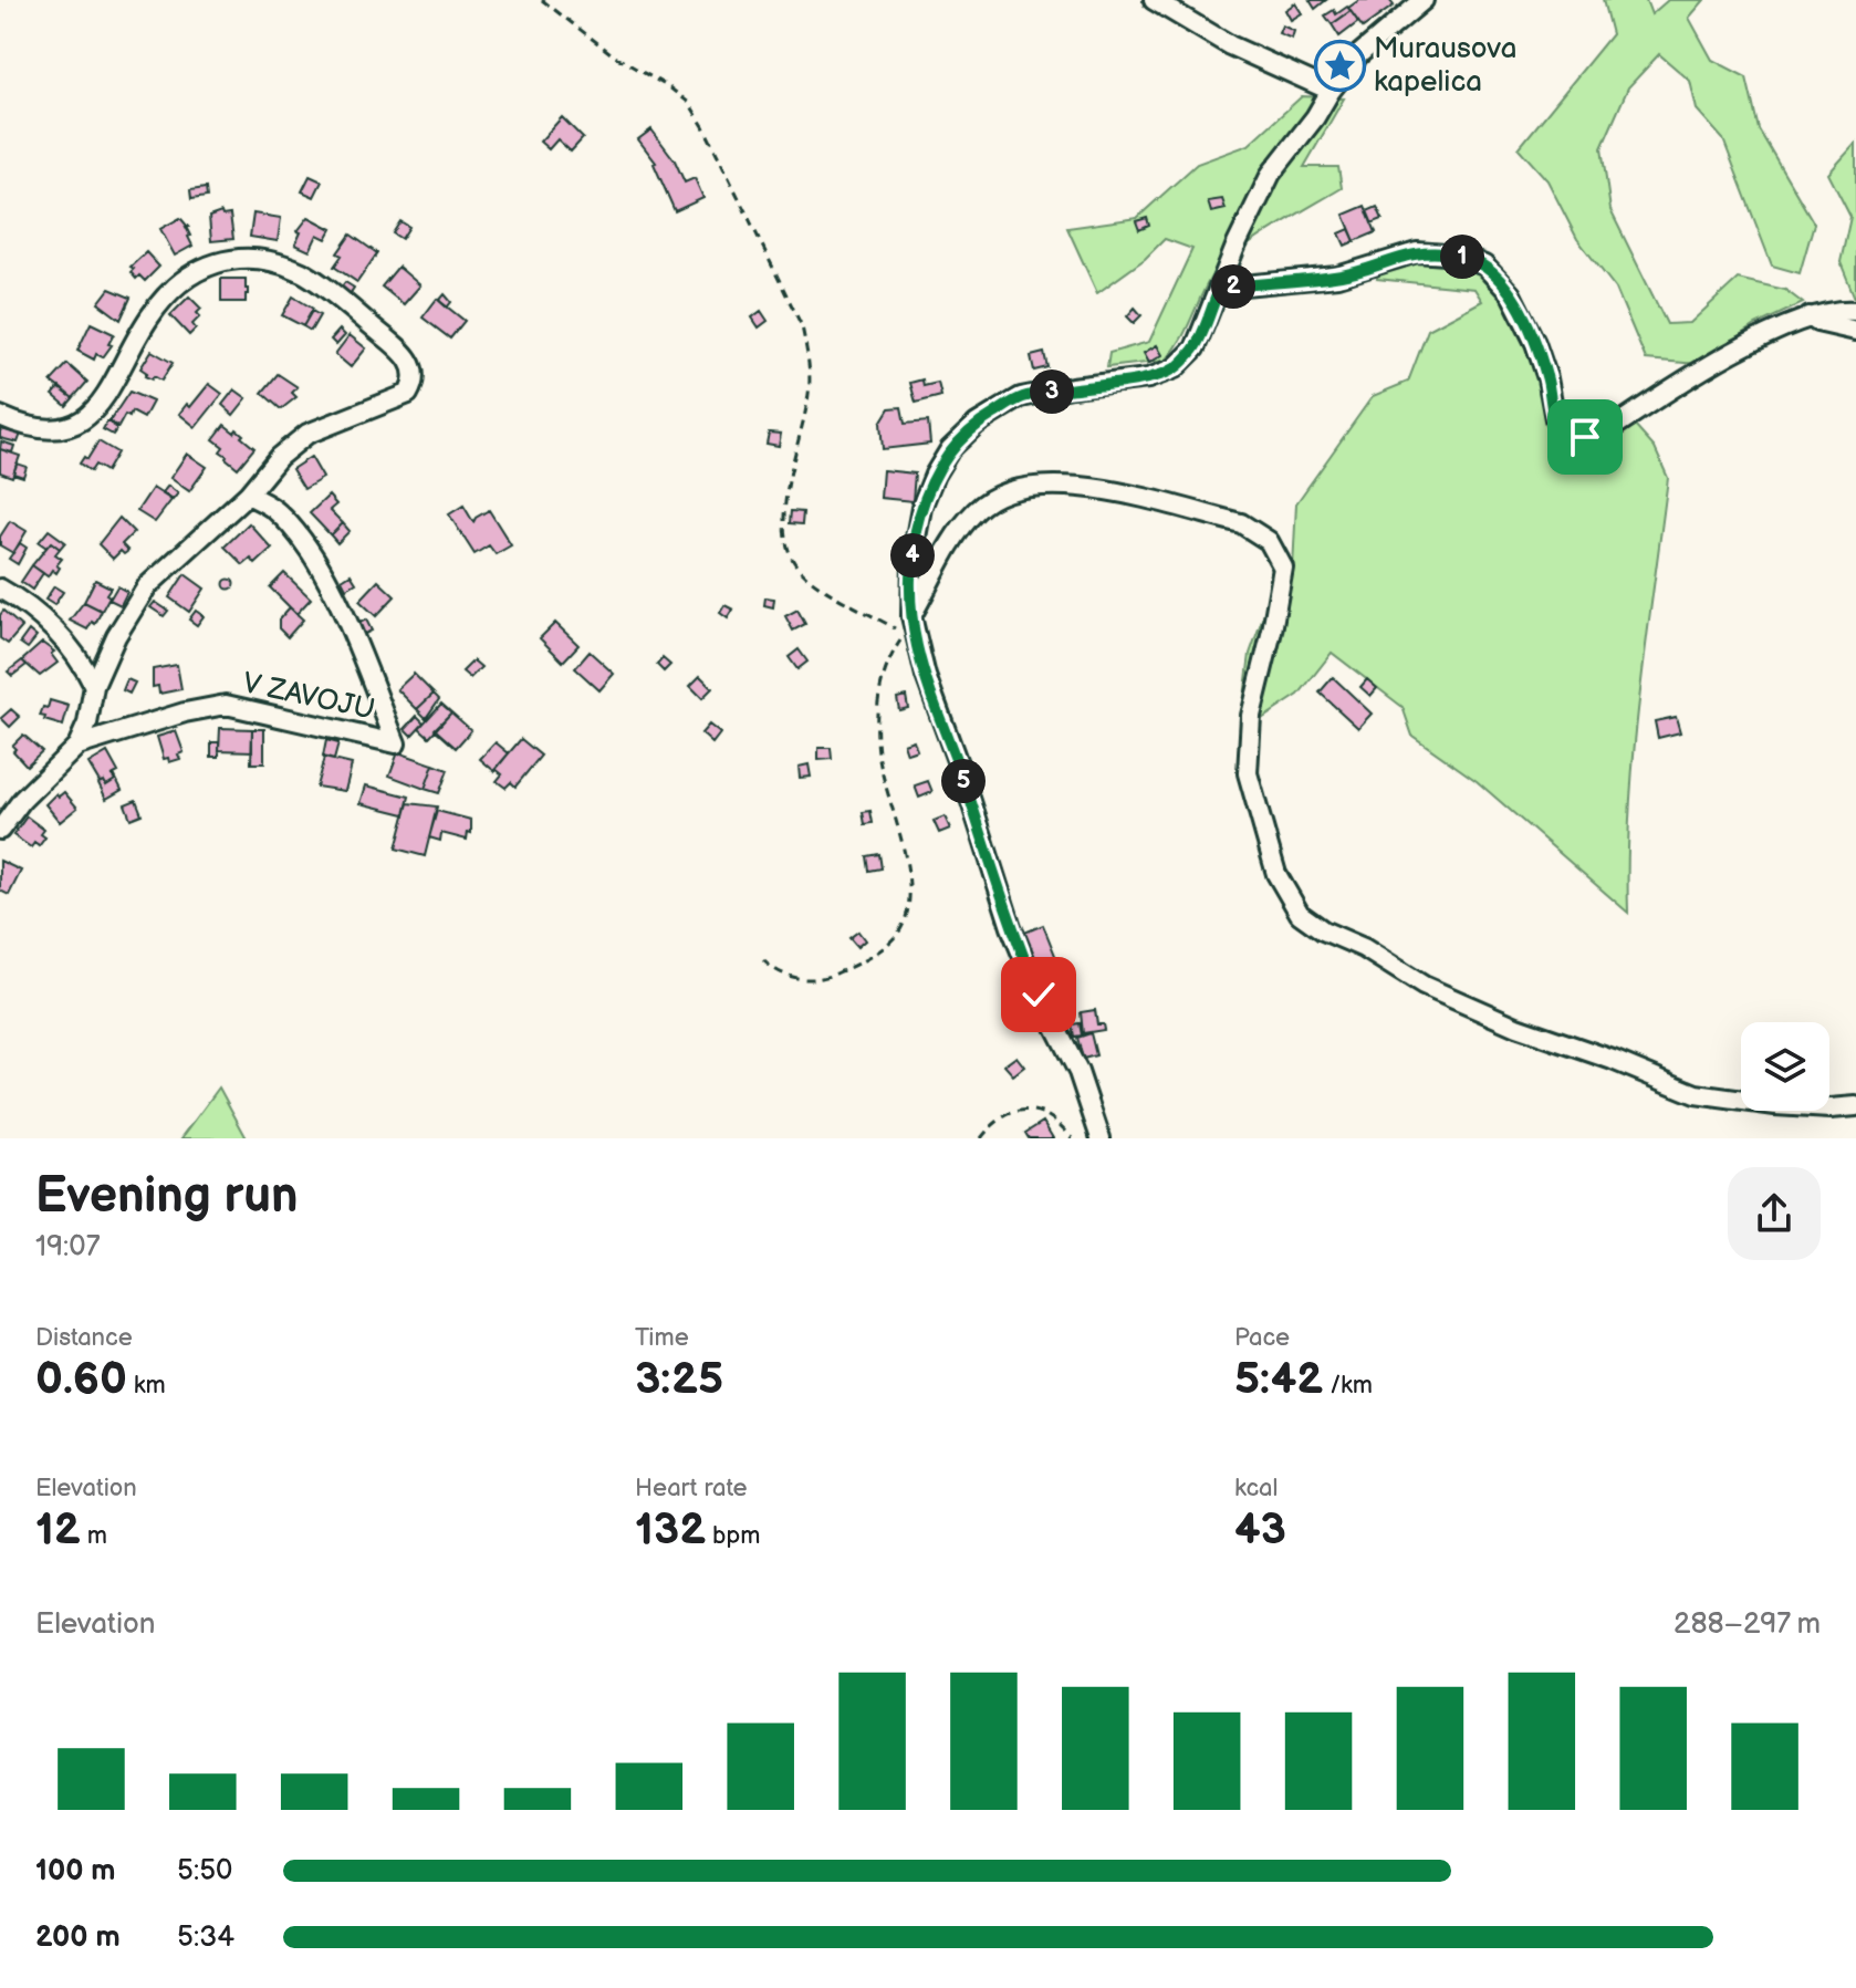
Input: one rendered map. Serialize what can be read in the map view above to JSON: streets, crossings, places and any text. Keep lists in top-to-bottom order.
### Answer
{
  "streets": {
    "street": ["V ZAVOJU"]
  },
  "places": {
    "place": ["Murausova kapelica"]
  },
  "page": {
    "pins": [
      "1",
      "2",
      "3",
      "4",
      "5"
    ],
    "heading": ["Evening run", "19:07"],
    "stats": [
      ["Distance", "0.60 km"],
      ["Time", "3:25"],
      ["Pace", "5:42 /km"],
      ["Elevation", "12 m"],
      ["Heart rate", "132 bpm"],
      ["kcal", "43"]
    ],
    "chart": ["Elevation", "288–297 m"],
    "list": [
      {
        "name": "100 m",
        "note": "5:50"
      },
      {
        "name": "200 m",
        "note": "5:34"
      }
    ]
  }
}
